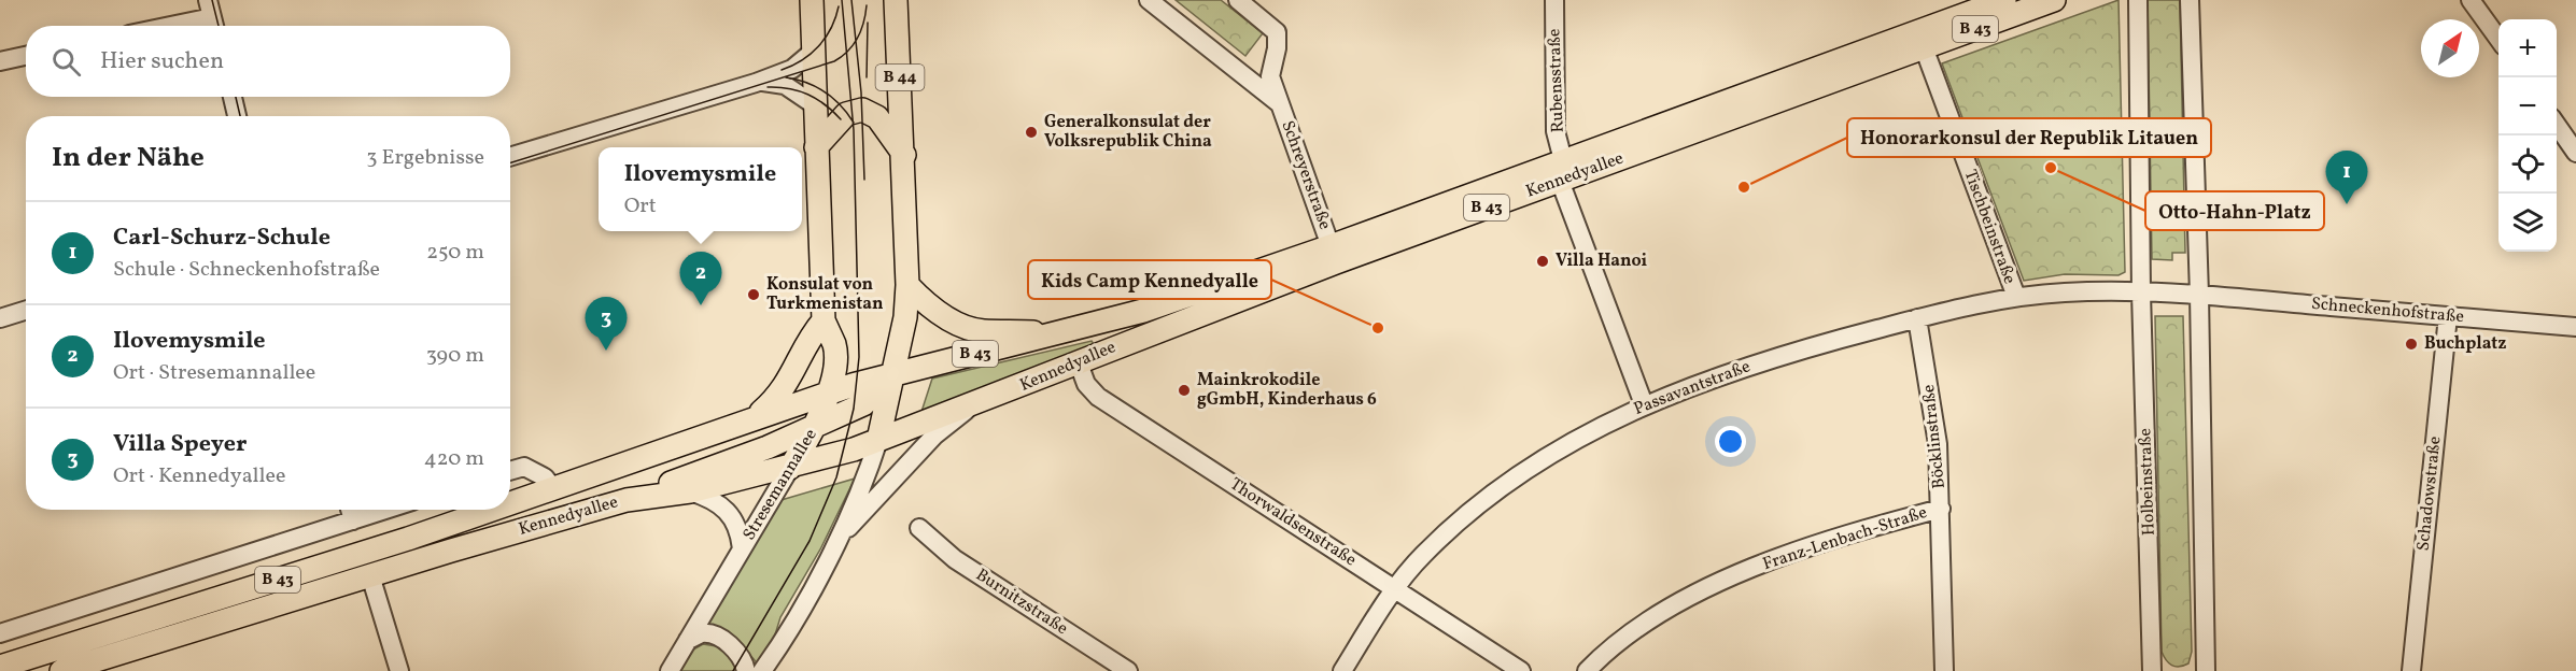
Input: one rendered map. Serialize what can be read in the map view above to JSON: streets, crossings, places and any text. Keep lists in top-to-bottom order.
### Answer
{
  "streets": {
    "main road": [
      "B 43",
      "B 44",
      "Kennedyallee",
      "Stresemannallee"
    ],
    "street": [
      "Rubensstraße",
      "Schreyerstraße",
      "Tischbeinstraße",
      "Schneckenhofstraße",
      "Passavantstraße",
      "Böcklinstraße",
      "Holbeinstraße",
      "Schadowstraße",
      "Thorwaldsenstraße",
      "Franz-Lenbach-Straße",
      "Burnitzstraße"
    ]
  },
  "crossings": [
    ["B 43", "B 44"],
    ["B 43", "Kennedyallee"],
    ["B 43", "Stresemannallee"],
    ["B 44", "Kennedyallee"],
    ["Rubensstraße", "Kennedyallee"],
    ["Rubensstraße", "Passavantstraße"],
    ["Schreyerstraße", "Kennedyallee"],
    ["Kennedyallee", "Tischbeinstraße"],
    ["Kennedyallee", "Stresemannallee"],
    ["Kennedyallee", "Thorwaldsenstraße"],
    ["Tischbeinstraße", "Passavantstraße"],
    ["Schneckenhofstraße", "Schadowstraße"],
    ["Passavantstraße", "Böcklinstraße"],
    ["Passavantstraße", "Holbeinstraße"],
    ["Passavantstraße", "Thorwaldsenstraße"],
    ["Böcklinstraße", "Franz-Lenbach-Straße"]
  ],
  "places": [
    "Generalkonsulat der Volksrepublik China",
    "Otto-Hahn-Platz",
    "Honorarkonsul der Republik Litauen",
    "Villa Hanoi",
    "Konsulat von Turkmenistan",
    "Kids Camp Kennedyalle",
    "Buchplatz",
    "Mainkrokodile gGmbH, Kinderhaus 6"
  ],
  "north": "top right",
  "page": {
    "map_buttons": ["+", "−"],
    "search": "Hier suchen",
    "heading": ["In der Nähe", "3 Ergebnisse"],
    "popup": ["Ilovemysmile", "Ort"],
    "pins": ["1", "2", "3"],
    "list": [
      {
        "mark": "1",
        "name": "Carl-Schurz-Schule",
        "note": "Schule · Schneckenhofstraße",
        "value": "250 m"
      },
      {
        "mark": "2",
        "name": "Ilovemysmile",
        "note": "Ort · Stresemannallee",
        "value": "390 m"
      },
      {
        "mark": "3",
        "name": "Villa Speyer",
        "note": "Ort · Kennedyallee",
        "value": "420 m"
      }
    ]
  }
}
